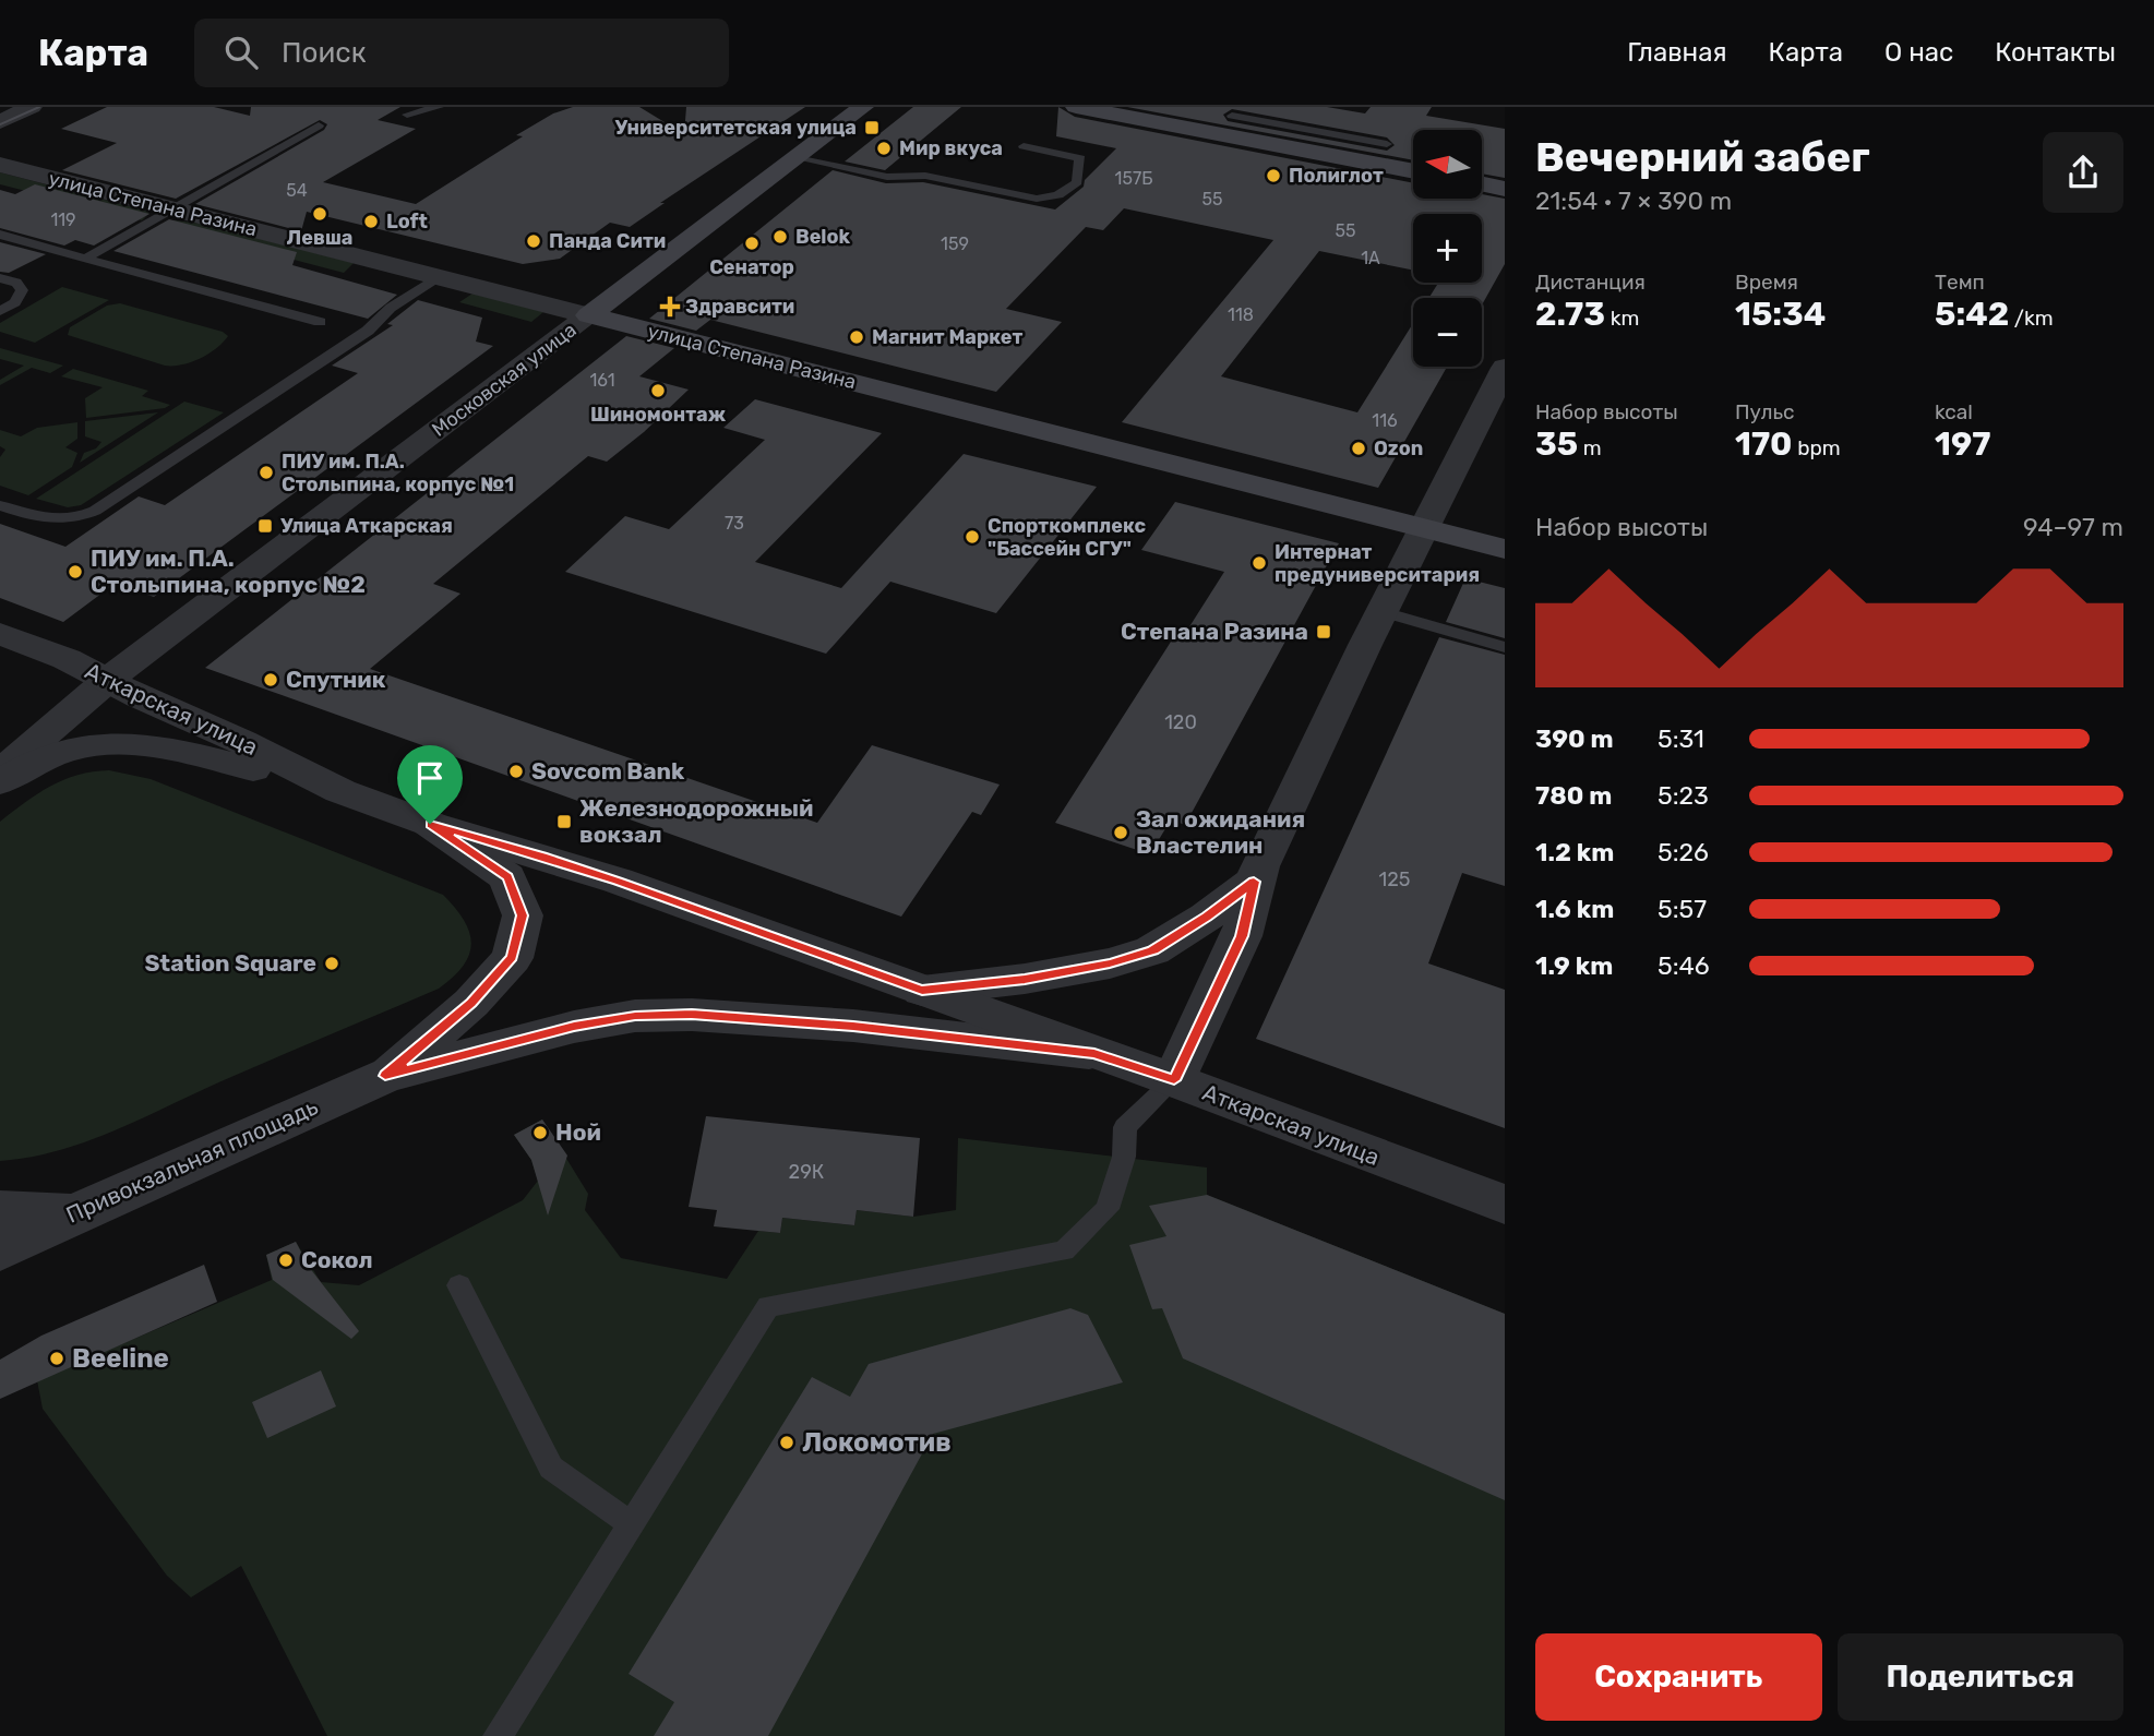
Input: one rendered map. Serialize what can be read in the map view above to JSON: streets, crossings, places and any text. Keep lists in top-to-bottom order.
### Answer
{
  "streets": {
    "main road": ["улица Степана Разина", "Московская улица"],
    "street": ["Аткарская улица", "Привокзальная площадь"]
  },
  "crossings": [
    ["улица Степана Разина", "Московская улица"],
    ["Московская улица", "Аткарская улица"],
    ["Аткарская улица", "Привокзальная площадь"]
  ],
  "places": {
    "transit": [
      "Университетская улица",
      "Улица Аткарская",
      "Степана Разина",
      "Железнодорожный вокзал"
    ],
    "other": [
      "Мир вкуса",
      "Полиглот",
      "Левша",
      "Loft",
      "Belok",
      "Панда Сити",
      "Сенатор",
      "Магнит Маркет",
      "Шиномонтаж",
      "Ozon",
      "ПИУ им. П.А. Столыпина, корпус №1",
      "Спорткомплекс \"Бассейн СГУ\"",
      "Интернат предуниверситария",
      "ПИУ им. П.А. Столыпина, корпус №2",
      "Спутник",
      "Sovcom Bank",
      "Зал ожидания Властелин",
      "Station Square",
      "Ной",
      "Сокол",
      "Beeline",
      "Локомотив"
    ],
    "health": ["Здравсити"]
  },
  "house_numbers": [
    "157Б",
    "54",
    "55",
    "119",
    "55",
    "159",
    "1А",
    "118",
    "161",
    "116",
    "73",
    "120",
    "125",
    "29К"
  ],
  "north": "left",
  "page": {
    "header": "Карта",
    "search": "Поиск",
    "nav": [
      "Главная",
      "Карта",
      "О нас",
      "Контакты"
    ],
    "heading": ["Вечерний забег", "21:54 · 7 × 390 m"],
    "map_buttons": ["+", "−"],
    "stats": [
      ["Дистанция", "2.73 km"],
      ["Время", "15:34"],
      ["Темп", "5:42 /km"],
      ["Набор высоты", "35 m"],
      ["Пульс", "170 bpm"],
      ["kcal", "197"]
    ],
    "chart": ["Набор высоты", "94–97 m"],
    "list": [
      {
        "name": "390 m",
        "note": "5:31"
      },
      {
        "name": "780 m",
        "note": "5:23"
      },
      {
        "name": "1.2 km",
        "note": "5:26"
      },
      {
        "name": "1.6 km",
        "note": "5:57"
      },
      {
        "name": "1.9 km",
        "note": "5:46"
      }
    ],
    "buttons": ["Сохранить", "Поделиться"]
  }
}
